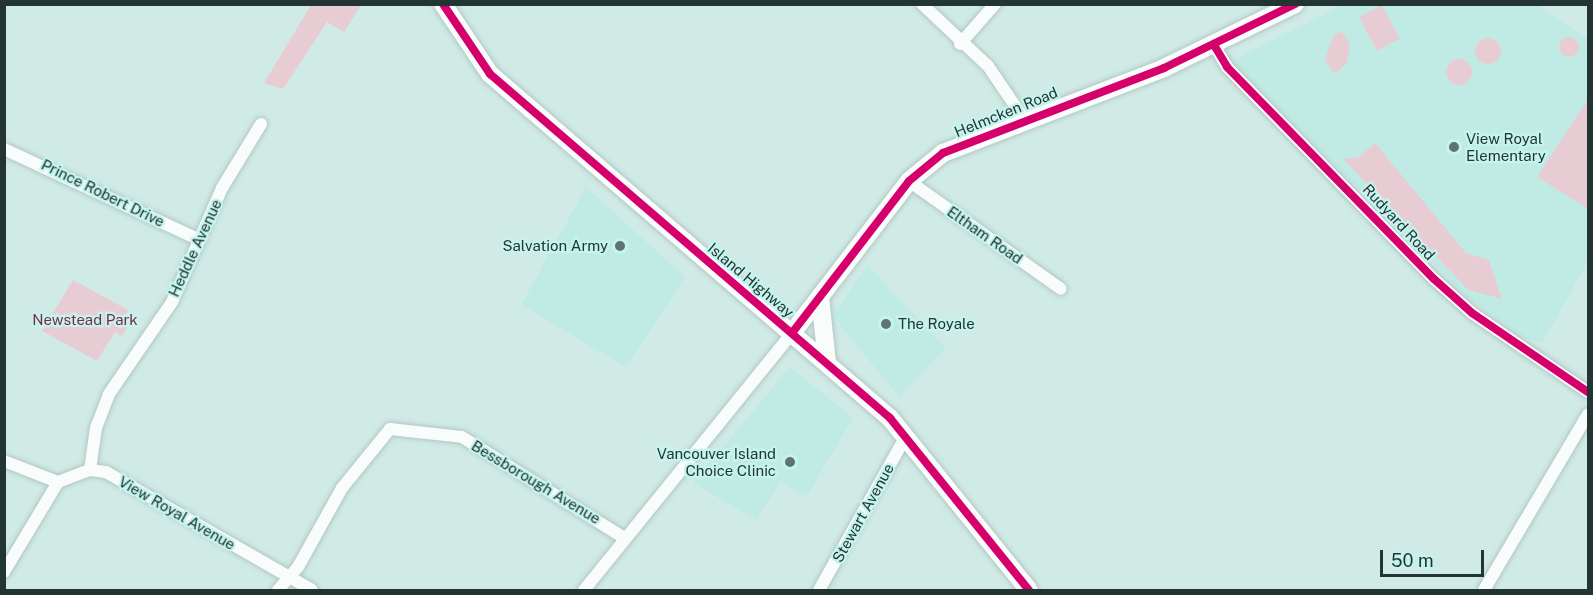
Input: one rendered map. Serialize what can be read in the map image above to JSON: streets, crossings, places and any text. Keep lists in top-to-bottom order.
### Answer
{
  "streets": {
    "main road": ["Helmcken Road", "Island Highway"],
    "street": [
      "Prince Robert Drive",
      "Rudyard Road",
      "Eltham Road",
      "Heddle Avenue",
      "Bessborough Avenue",
      "View Royal Avenue",
      "Stewart Avenue"
    ]
  },
  "crossings": [
    ["Helmcken Road", "Rudyard Road"],
    ["Helmcken Road", "Eltham Road"],
    ["Helmcken Road", "Island Highway"],
    ["Helmcken Road", "Bessborough Avenue"],
    ["Prince Robert Drive", "Heddle Avenue"],
    ["Heddle Avenue", "View Royal Avenue"],
    ["Island Highway", "Stewart Avenue"],
    ["Bessborough Avenue", "View Royal Avenue"]
  ],
  "parks": ["Newstead Park"],
  "places": [
    "View Royal Elementary",
    "Salvation Army",
    "The Royale",
    "Vancouver Island Choice Clinic"
  ],
  "scale_bar": "50 m"
}
